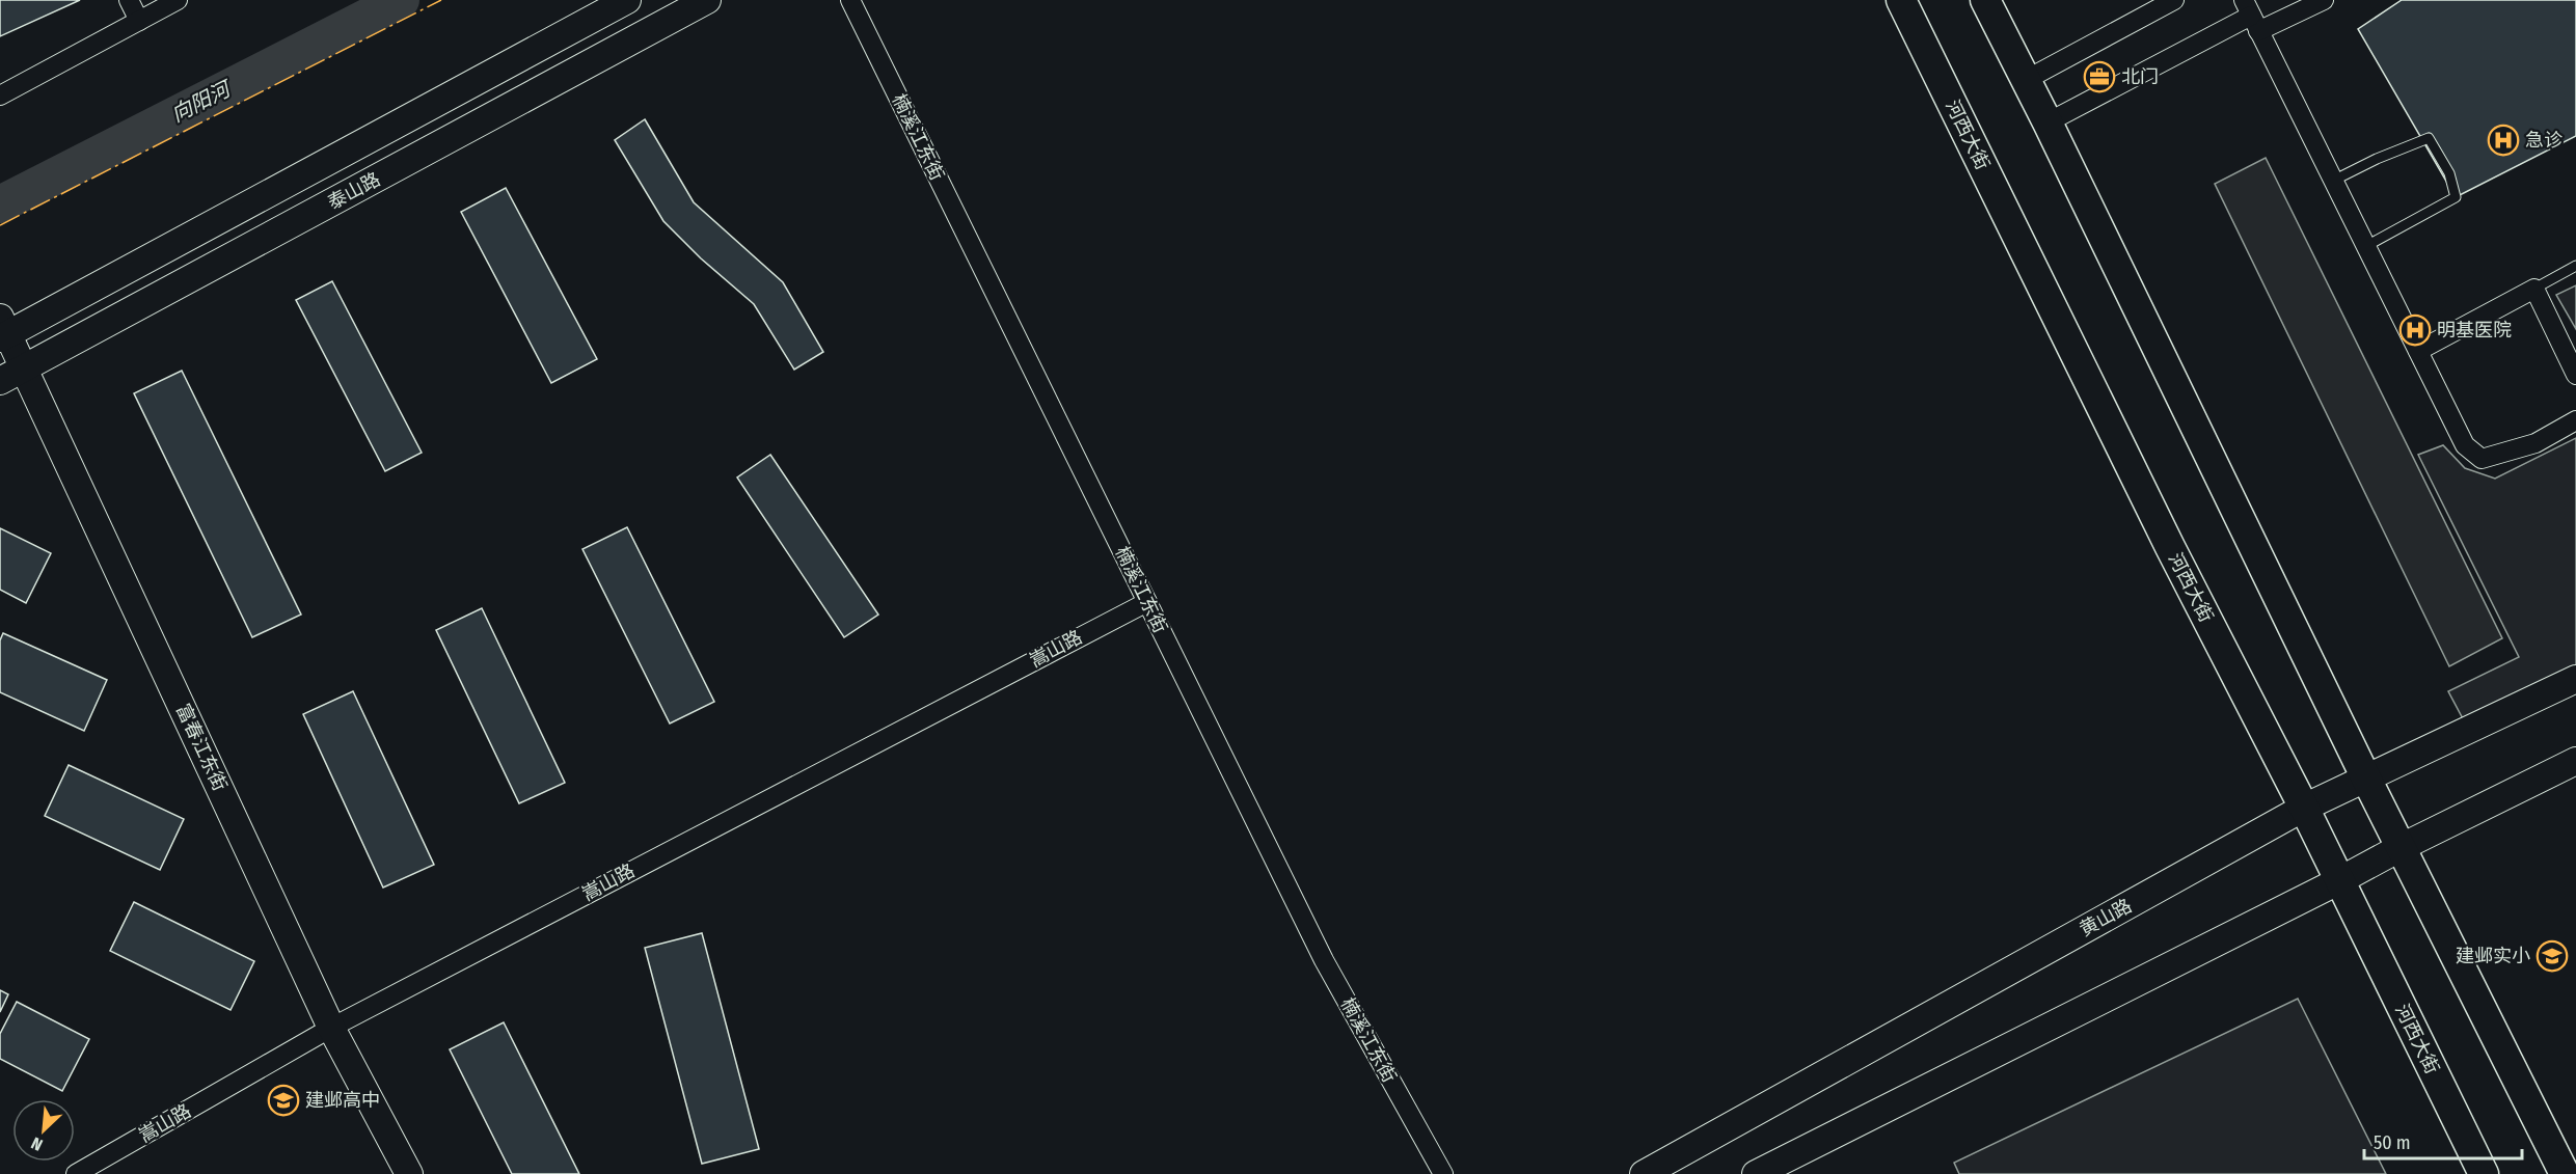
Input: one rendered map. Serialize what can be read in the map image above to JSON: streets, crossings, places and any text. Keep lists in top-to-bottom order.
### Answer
{
  "streets": {
    "main road": ["河西大街"],
    "street": [
      "楠溪江东街",
      "泰山路",
      "嵩山路",
      "富春江东街",
      "黄山路"
    ]
  },
  "crossings": [
    ["河西大街", "黄山路"],
    ["楠溪江东街", "嵩山路"],
    ["泰山路", "富春江东街"],
    ["嵩山路", "富春江东街"]
  ],
  "water": ["向阳河"],
  "places": {
    "office": ["北门"],
    "hospital": ["急诊", "明基医院"],
    "school or university": ["建邺实小", "建邺高中"]
  },
  "scale_bar": "50 m",
  "north": "bottom left"
}
